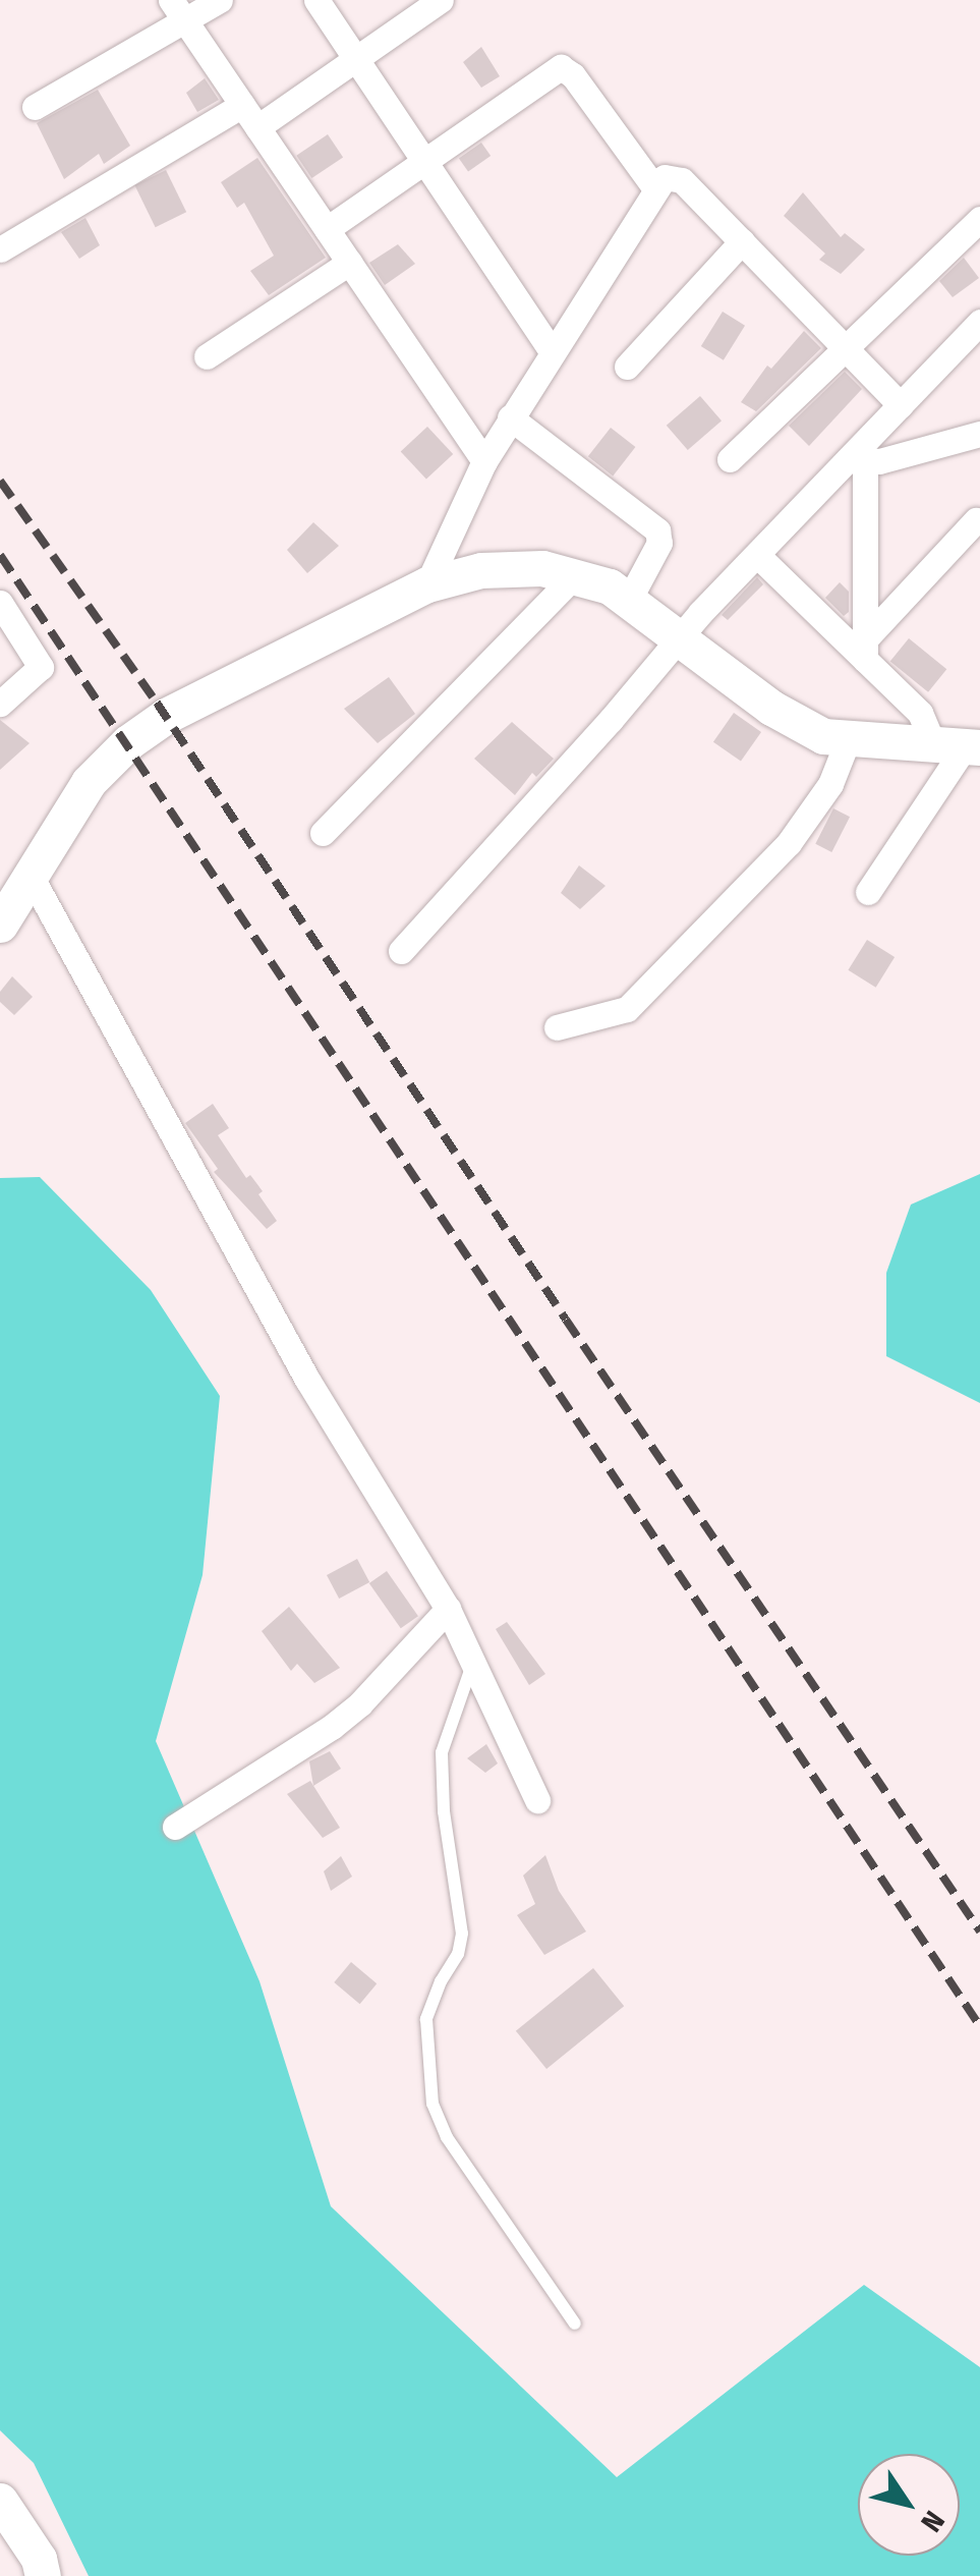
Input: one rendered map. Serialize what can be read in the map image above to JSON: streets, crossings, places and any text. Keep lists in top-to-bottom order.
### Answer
{
  "north": "bottom right"
}
